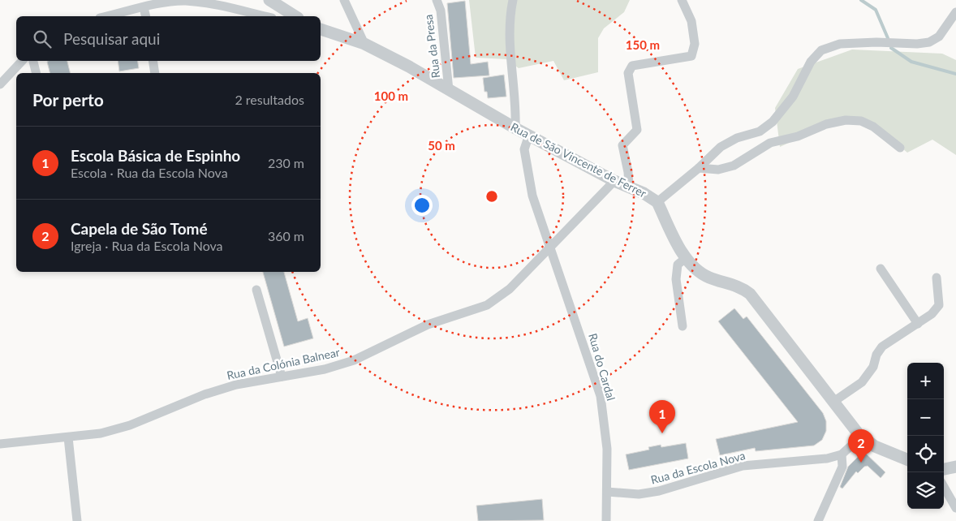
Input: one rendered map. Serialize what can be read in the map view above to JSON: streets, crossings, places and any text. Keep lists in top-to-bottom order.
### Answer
{
  "streets": {
    "street": [
      "Rua da Presa",
      "Rua de São Vincente de Ferrer",
      "Rua da Colónia Balnear",
      "Rua do Cardal",
      "Rua da Escola Nova"
    ]
  },
  "crossings": [
    ["Rua da Presa", "Rua de São Vincente de Ferrer"],
    ["Rua de São Vincente de Ferrer", "Rua da Colónia Balnear"],
    ["Rua de São Vincente de Ferrer", "Rua do Cardal"],
    ["Rua da Colónia Balnear", "Rua do Cardal"],
    ["Rua do Cardal", "Rua da Escola Nova"]
  ],
  "page": {
    "search": "Pesquisar aqui",
    "heading": ["Por perto", "2 resultados"],
    "list": [
      {
        "mark": "1",
        "name": "Escola Básica de Espinho",
        "note": "Escola · Rua da Escola Nova",
        "value": "230 m"
      },
      {
        "mark": "2",
        "name": "Capela de São Tomé",
        "note": "Igreja · Rua da Escola Nova",
        "value": "360 m"
      }
    ],
    "map_buttons": ["+", "−"],
    "pins": ["1", "2"]
  },
  "rings": ["150 m", "100 m", "50 m"]
}
